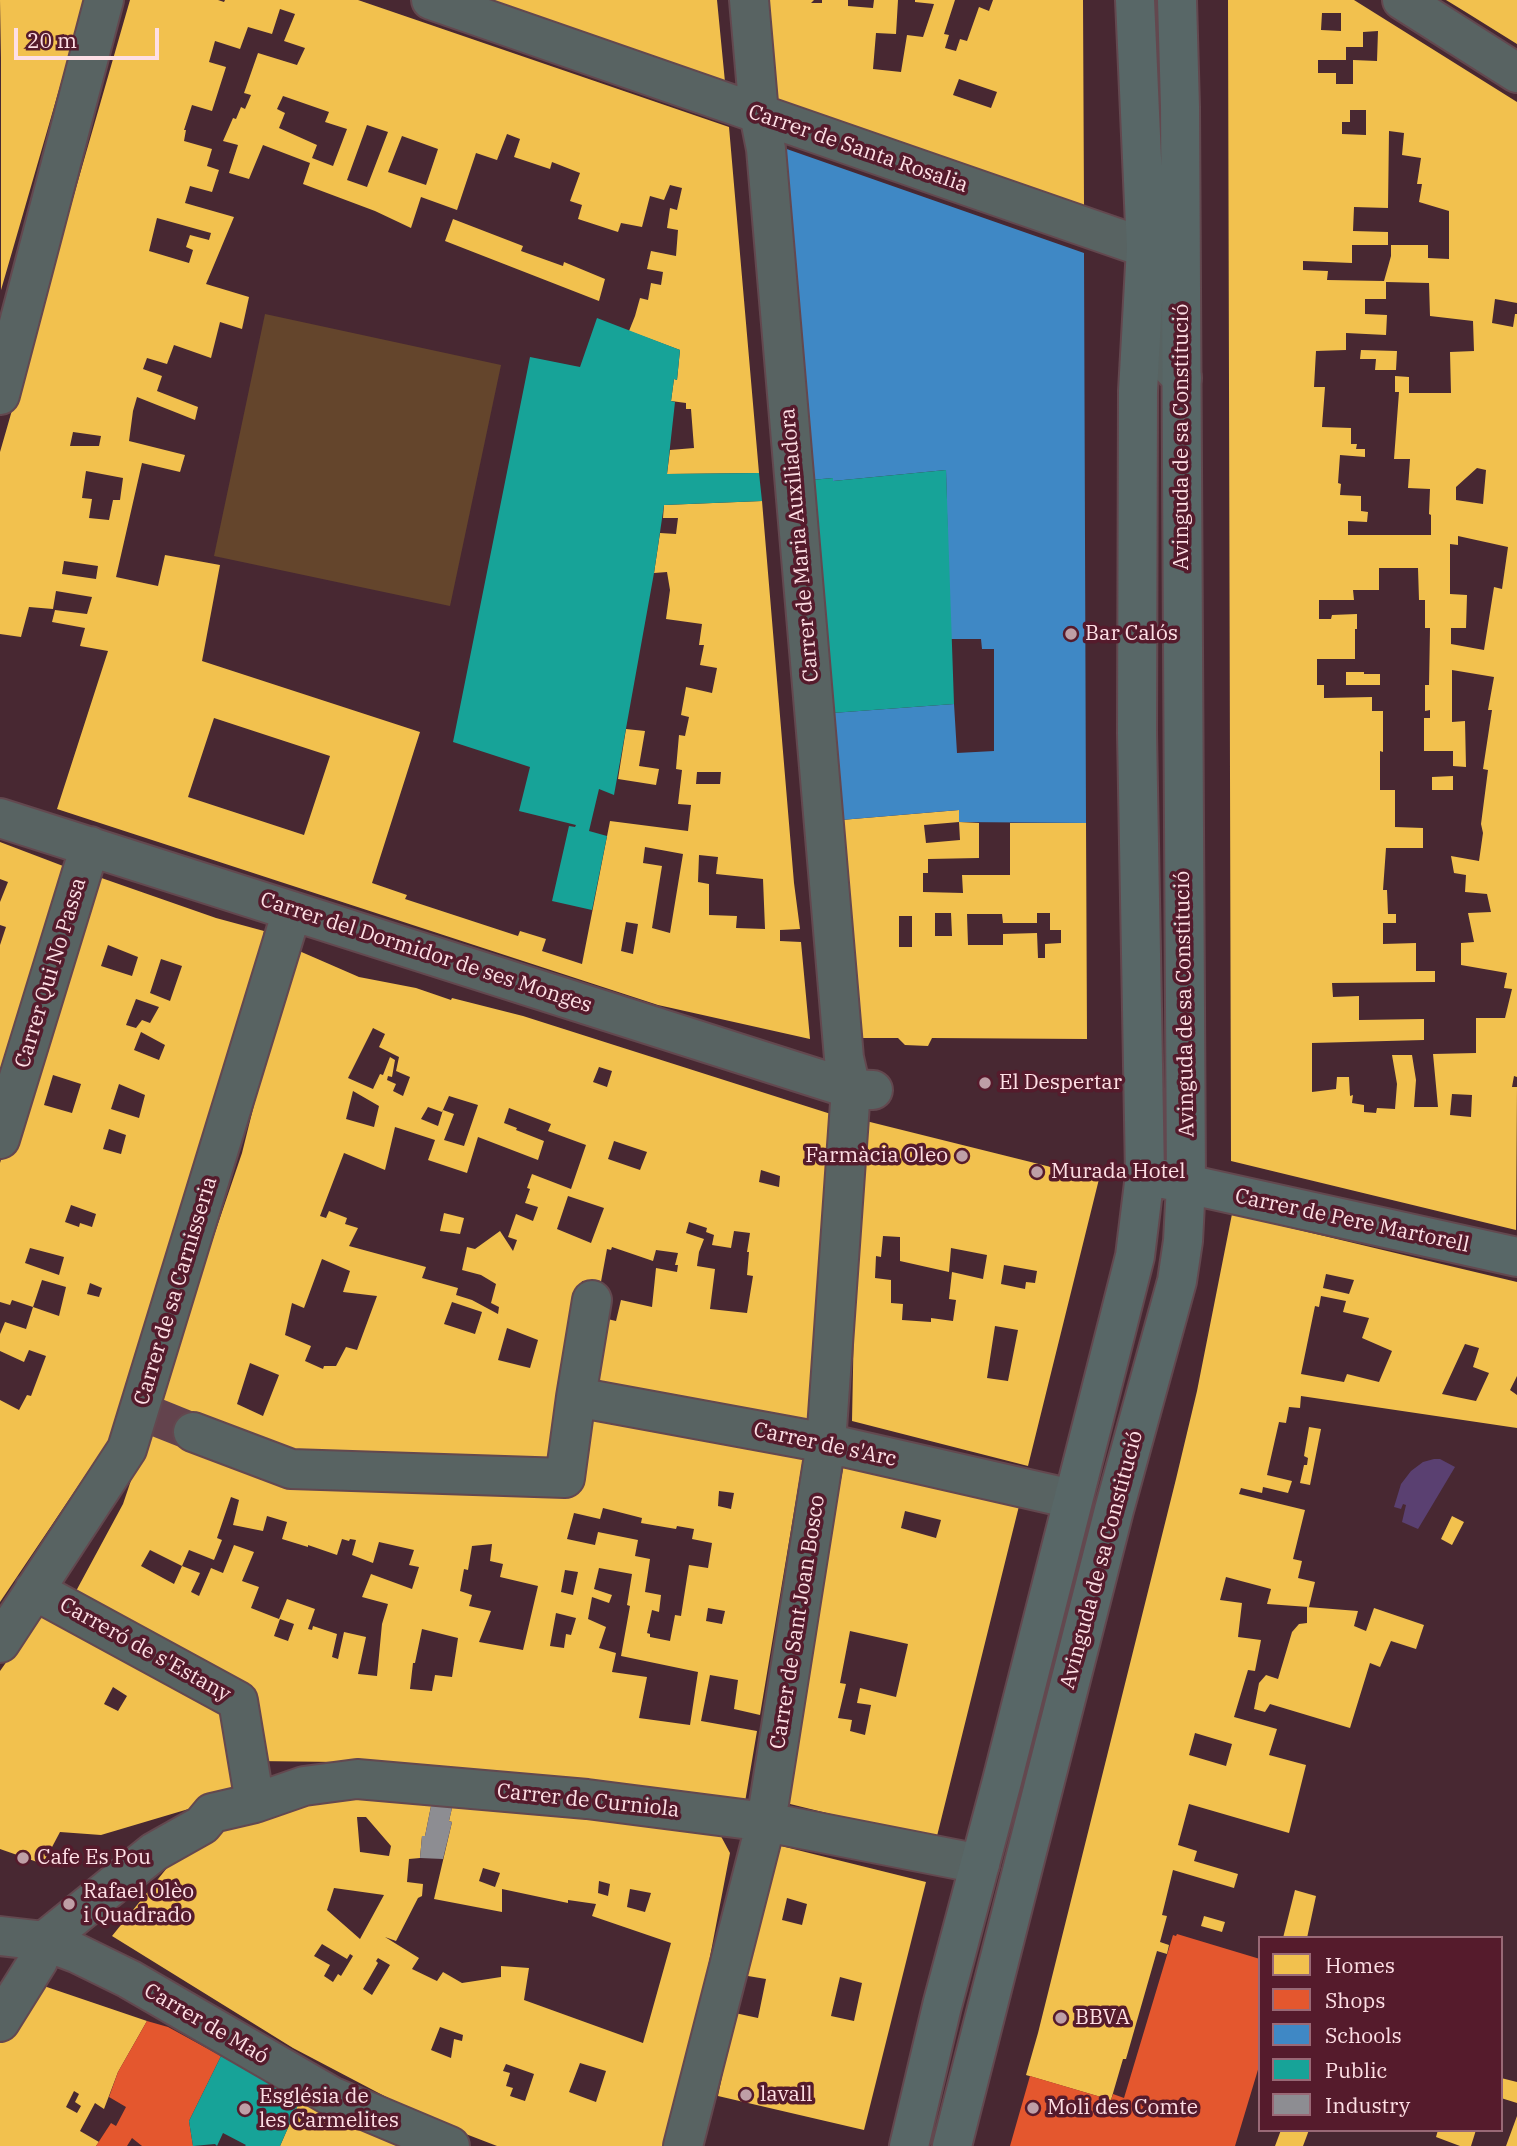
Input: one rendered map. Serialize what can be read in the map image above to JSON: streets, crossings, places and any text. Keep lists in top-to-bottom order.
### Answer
{
  "streets": {
    "street": [
      "Carrer de Santa Rosalia",
      "Avinguda de sa Constitució",
      "Carrer de Maria Auxiliadora",
      "Carrer del Dormidor de ses Monges",
      "Carrer Qui No Passa",
      "Carrer de Pere Martorell",
      "Carrer de sa Carnisseria",
      "Carrer de s'Arc",
      "Carrer de Sant Joan Bosco",
      "Carreró de s'Estany",
      "Carrer de Curniola",
      "Carrer de Maó"
    ]
  },
  "crossings": [
    ["Carrer de Santa Rosalia", "Avinguda de sa Constitució"],
    ["Carrer de Santa Rosalia", "Carrer de Maria Auxiliadora"],
    ["Avinguda de sa Constitució", "Carrer de Pere Martorell"],
    ["Avinguda de sa Constitució", "Carrer de s'Arc"],
    ["Avinguda de sa Constitució", "Carrer de Curniola"],
    ["Carrer de Maria Auxiliadora", "Carrer del Dormidor de ses Monges"],
    ["Carrer de Maria Auxiliadora", "Carrer de Sant Joan Bosco"],
    ["Carrer del Dormidor de ses Monges", "Carrer Qui No Passa"],
    ["Carrer del Dormidor de ses Monges", "Carrer de sa Carnisseria"],
    ["Carrer del Dormidor de ses Monges", "Carrer de Sant Joan Bosco"],
    ["Carrer de sa Carnisseria", "Carreró de s'Estany"],
    ["Carrer de s'Arc", "Carrer de Sant Joan Bosco"],
    ["Carrer de Sant Joan Bosco", "Carrer de Curniola"],
    ["Carreró de s'Estany", "Carrer de Curniola"],
    ["Carrer de Curniola", "Carrer de Maó"]
  ],
  "places": [
    "Bar Calós",
    "El Despertar",
    "Farmàcia Oleo",
    "Murada Hotel",
    "Cafe Es Pou",
    "Rafael Olèo i Quadrado",
    "BBVA",
    "lavall",
    "Moli des Comte",
    "Església de les Carmelites"
  ],
  "legend": [
    "Homes",
    "Shops",
    "Schools",
    "Public",
    "Industry"
  ],
  "scale_bar": "20 m"
}
